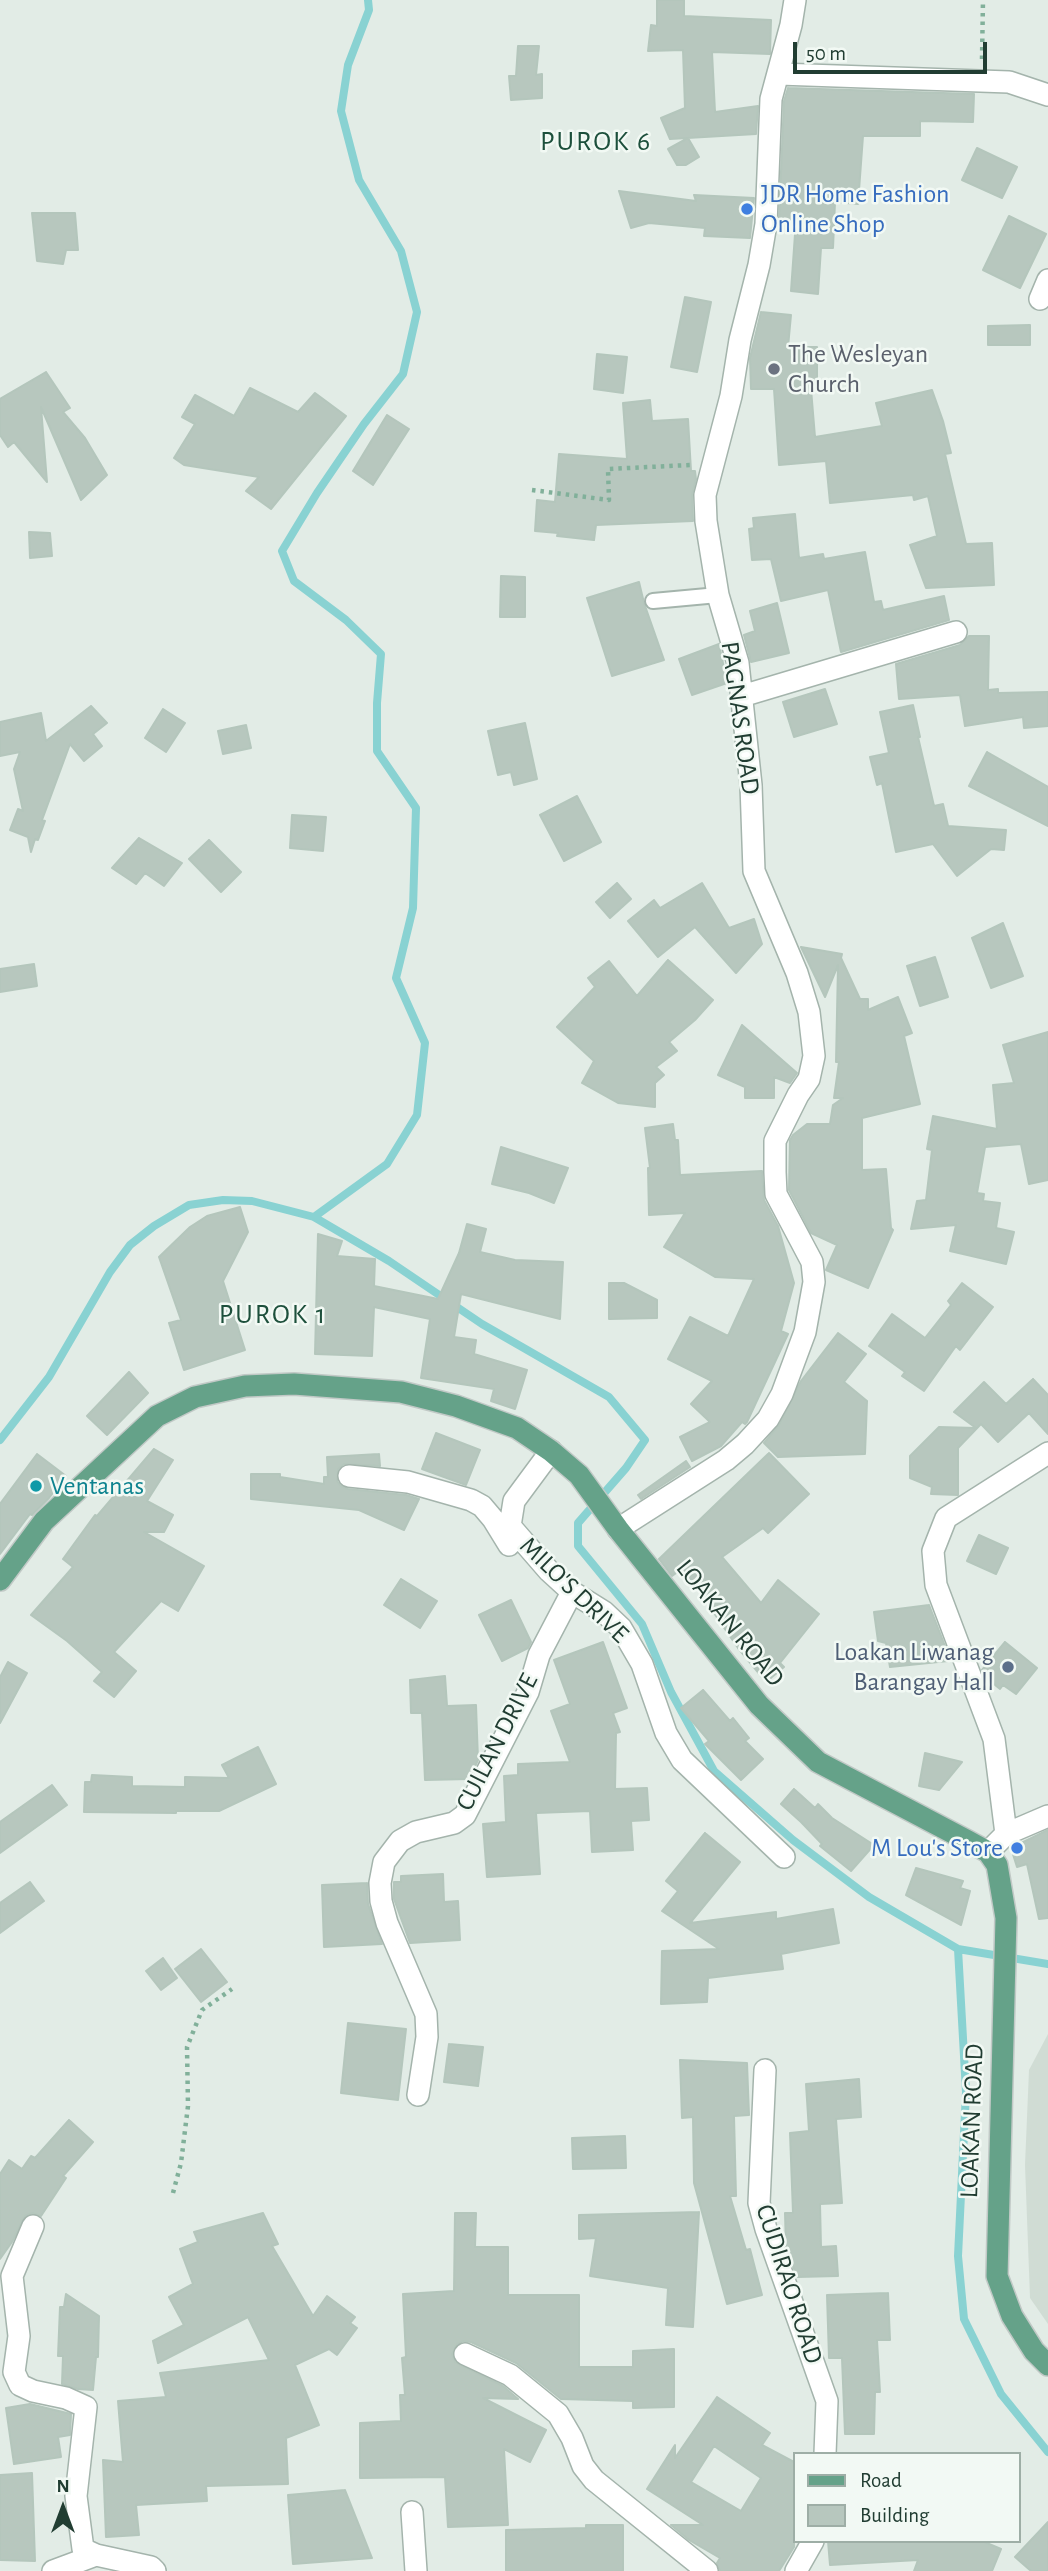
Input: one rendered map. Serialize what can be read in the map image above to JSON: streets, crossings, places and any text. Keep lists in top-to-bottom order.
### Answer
{
  "streets": {
    "main road": ["LOAKAN ROAD"],
    "street": [
      "PAGNAS ROAD",
      "MILO'S DRIVE",
      "CUILAN DRIVE",
      "CUDIRAO ROAD"
    ]
  },
  "crossings": [
    ["PAGNAS ROAD", "LOAKAN ROAD"],
    ["MILO'S DRIVE", "LOAKAN ROAD"],
    ["MILO'S DRIVE", "CUILAN DRIVE"]
  ],
  "districts": ["PUROK 6", "PUROK 1"],
  "places": [
    "JDR Home Fashion Online Shop",
    "The Wesleyan Church",
    "Ventanas",
    "Loakan Liwanag Barangay Hall",
    "M Lou's Store"
  ],
  "legend": ["Road", "Building"],
  "scale_bar": "50 m",
  "north": "top"
}
